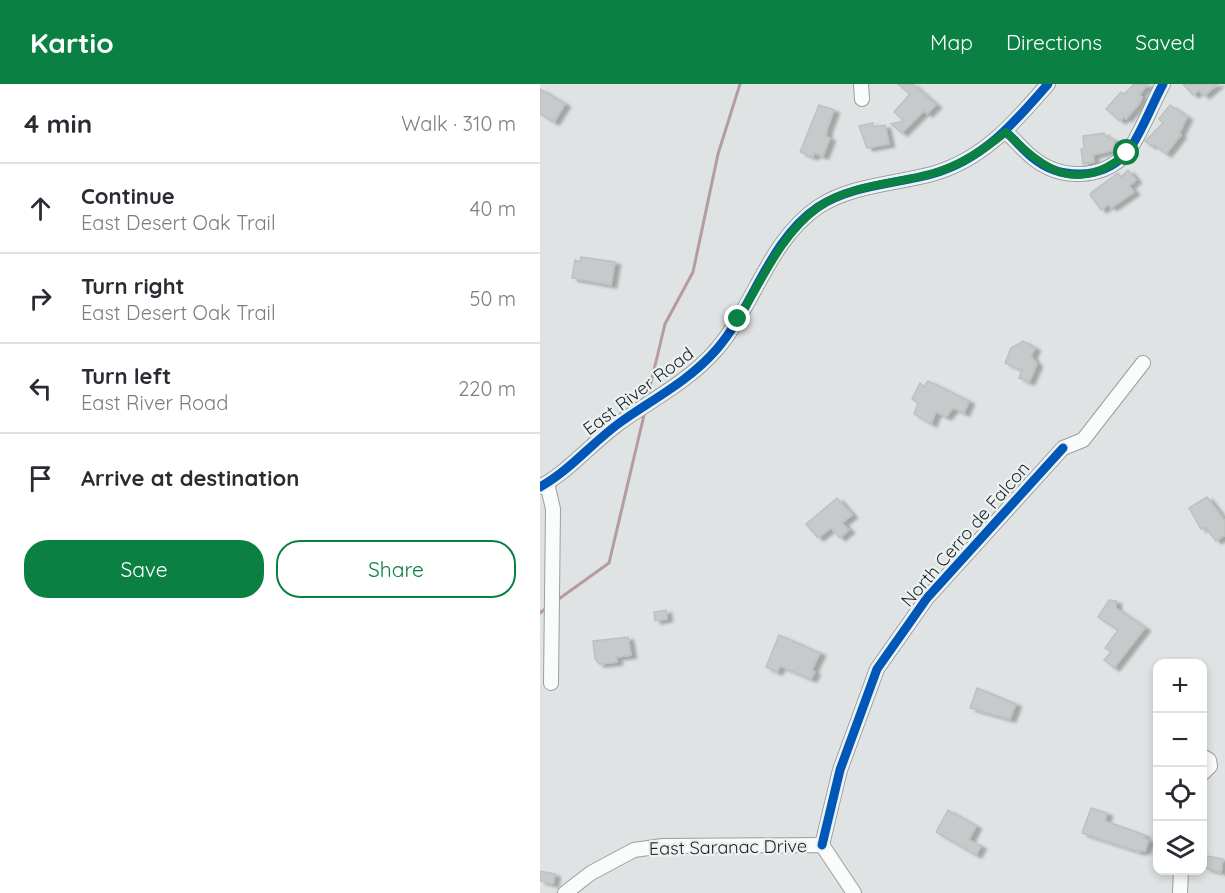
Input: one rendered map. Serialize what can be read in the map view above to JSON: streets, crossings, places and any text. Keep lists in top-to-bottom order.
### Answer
{
  "streets": {
    "street": ["East River Road", "North Cerro de Falcon", "East Saranac Drive"]
  },
  "crossings": [
    ["North Cerro de Falcon", "East Saranac Drive"]
  ],
  "page": {
    "header": "Kartio",
    "nav": ["Map", "Directions", "Saved"],
    "heading": ["4 min", "Walk · 310 m"],
    "list": [
      ["Continue", "East Desert Oak Trail", "40 m"],
      ["Turn right", "East Desert Oak Trail", "50 m"],
      ["Turn left", "East River Road", "220 m"],
      "Arrive at destination"
    ],
    "buttons": ["Save", "Share"],
    "map_buttons": ["+", "−"]
  }
}
